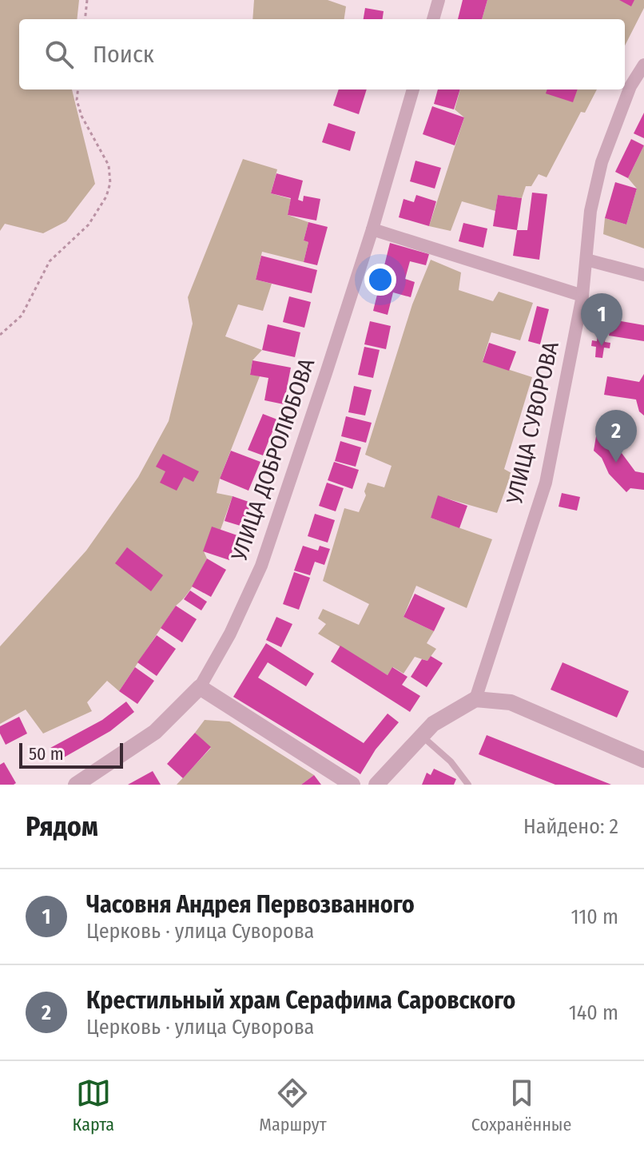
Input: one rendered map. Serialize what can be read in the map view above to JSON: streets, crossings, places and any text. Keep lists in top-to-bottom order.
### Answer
{
  "streets": {
    "street": ["УЛИЦА СУВОРОВА", "УЛИЦА ДОБРОЛЮБОВА"]
  },
  "scale_bar": "50 m",
  "page": {
    "search": "Поиск",
    "pins": ["1", "2"],
    "scale": "50 m",
    "heading": ["Рядом", "Найдено: 2"],
    "list": [
      {
        "mark": "1",
        "name": "Часовня Андрея Первозванного",
        "note": "Церковь · улица Суворова",
        "value": "110 m"
      },
      {
        "mark": "2",
        "name": "Крестильный храм Серафима Саровского",
        "note": "Церковь · улица Суворова",
        "value": "140 m"
      }
    ],
    "nav": ["Карта", "Маршрут", "Сохранённые"]
  }
}
